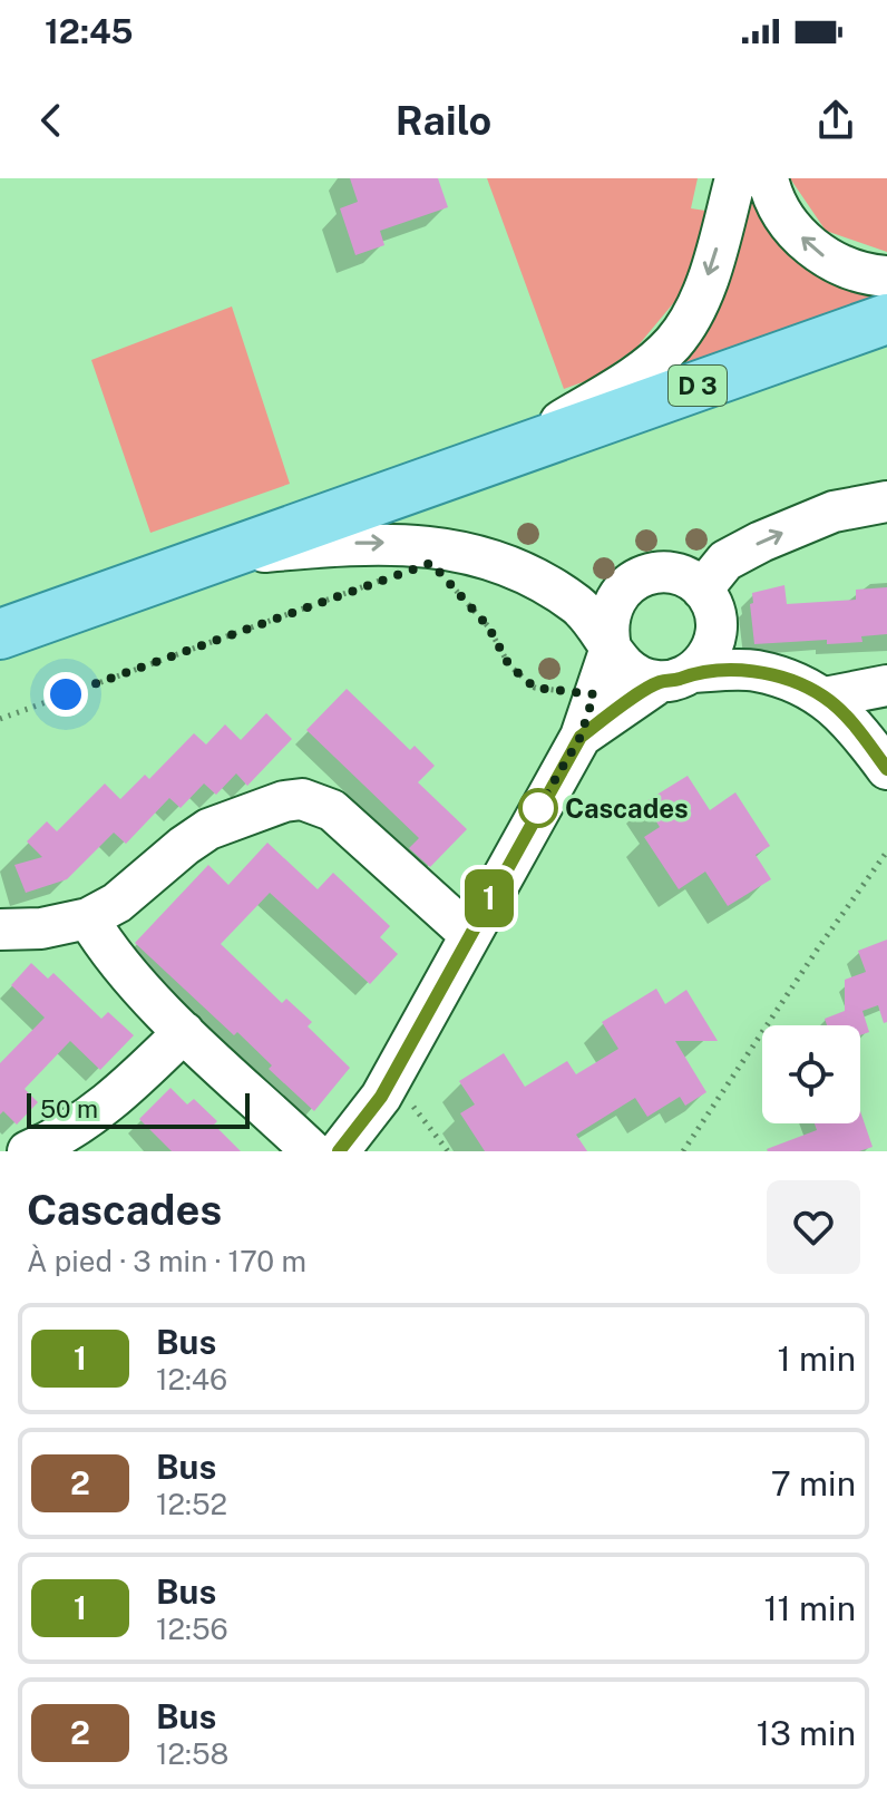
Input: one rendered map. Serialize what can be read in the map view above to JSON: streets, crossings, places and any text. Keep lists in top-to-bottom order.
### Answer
{
  "streets": {
    "main road": ["D 3"]
  },
  "places": ["Cascades"],
  "lines": ["bus line 1"],
  "scale_bar": "50 m",
  "page": {
    "status": "12:45",
    "header": "Railo",
    "on_map": "1",
    "scale": "50 m",
    "heading": ["Cascades", "À pied · 3 min · 170 m"],
    "list": [
      {
        "mark": "1",
        "name": "Bus",
        "note": "12:46",
        "value": "1 min"
      },
      {
        "mark": "2",
        "name": "Bus",
        "note": "12:52",
        "value": "7 min"
      },
      {
        "mark": "1",
        "name": "Bus",
        "note": "12:56",
        "value": "11 min"
      },
      {
        "mark": "2",
        "name": "Bus",
        "note": "12:58",
        "value": "13 min"
      }
    ]
  }
}
